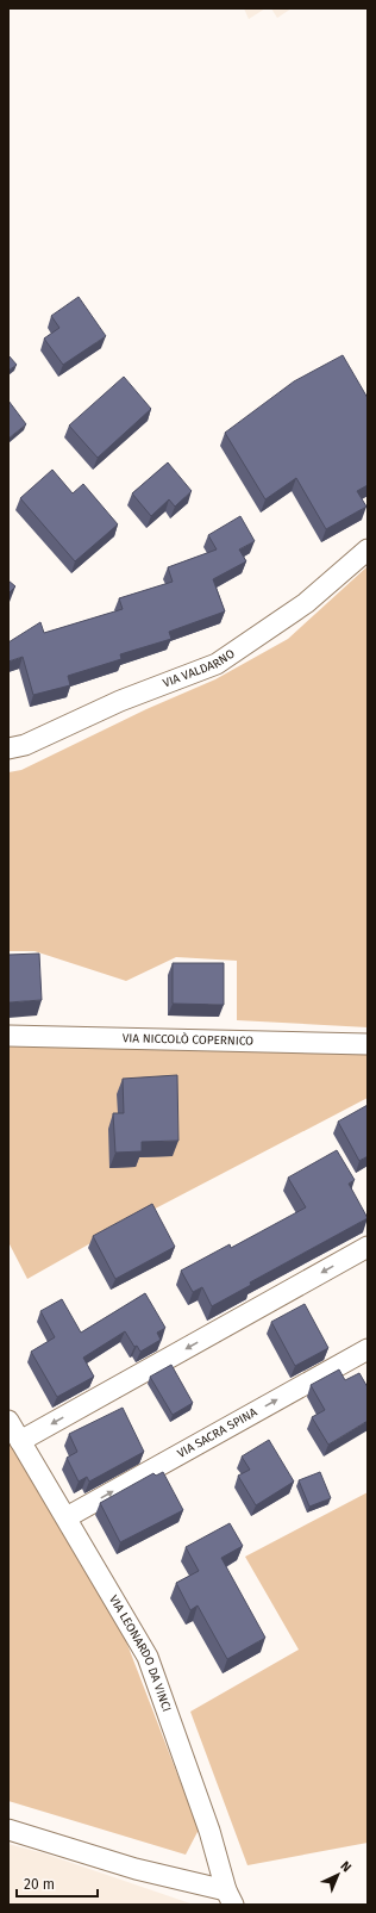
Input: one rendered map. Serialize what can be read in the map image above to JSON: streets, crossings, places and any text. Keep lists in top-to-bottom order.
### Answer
{
  "streets": {
    "street": [
      "VIA VALDARNO",
      "VIA NICCOLÒ COPERNICO",
      "VIA SACRA SPINA",
      "VIA LEONARDO DA VINCI"
    ]
  },
  "crossings": [
    ["VIA SACRA SPINA", "VIA LEONARDO DA VINCI"]
  ],
  "scale_bar": "20 m",
  "north": "top right"
}
